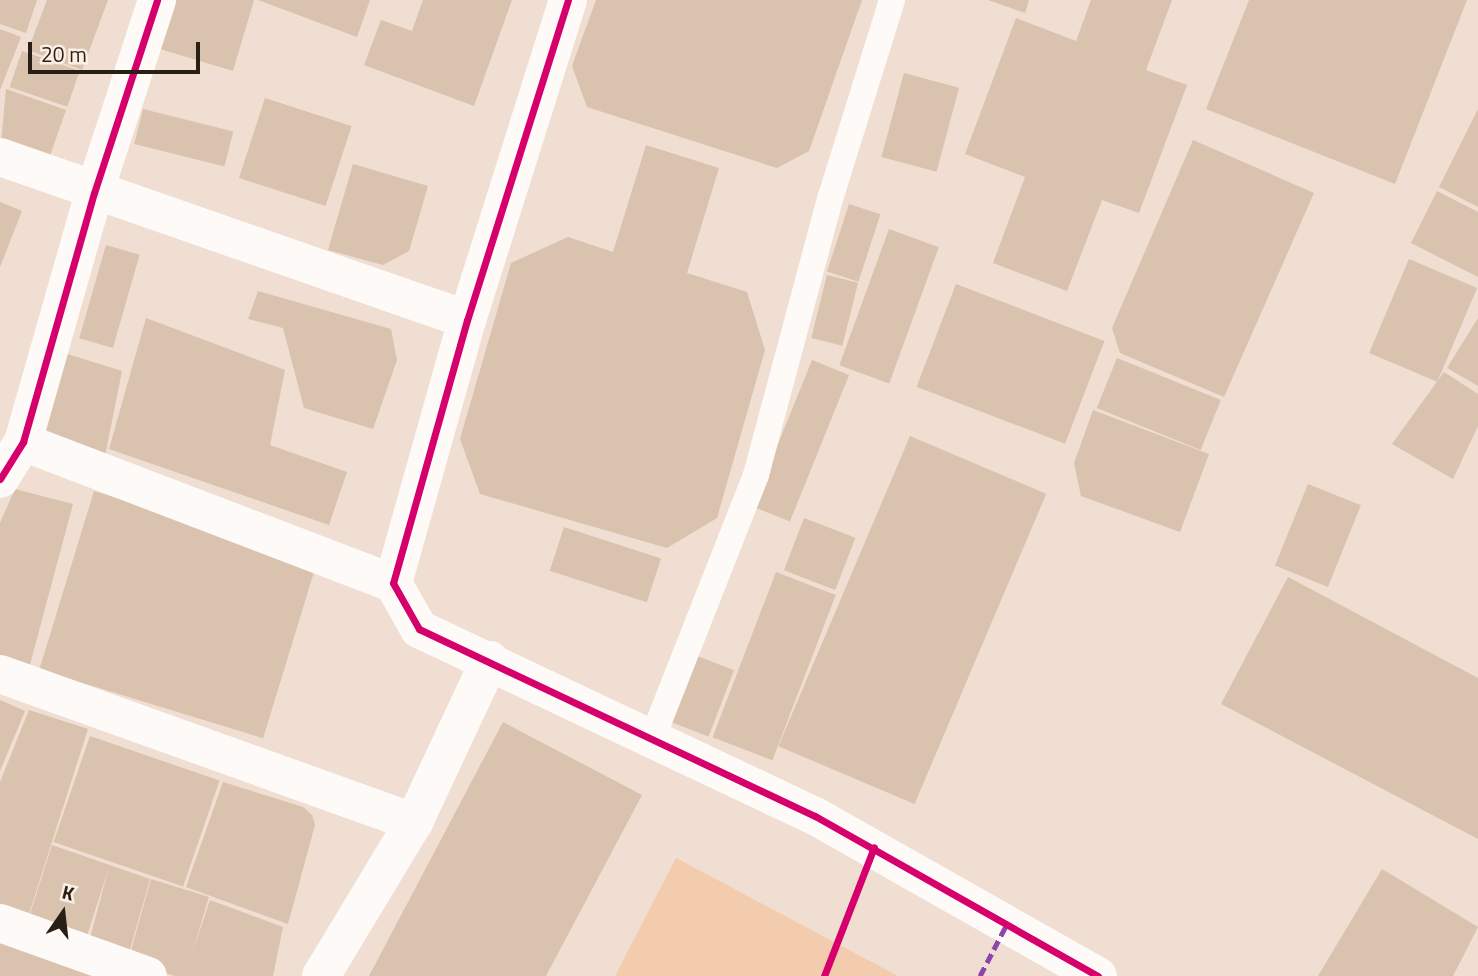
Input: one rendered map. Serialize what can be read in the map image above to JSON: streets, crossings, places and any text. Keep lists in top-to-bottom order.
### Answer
{
  "scale_bar": "20 m",
  "north": "top"
}
